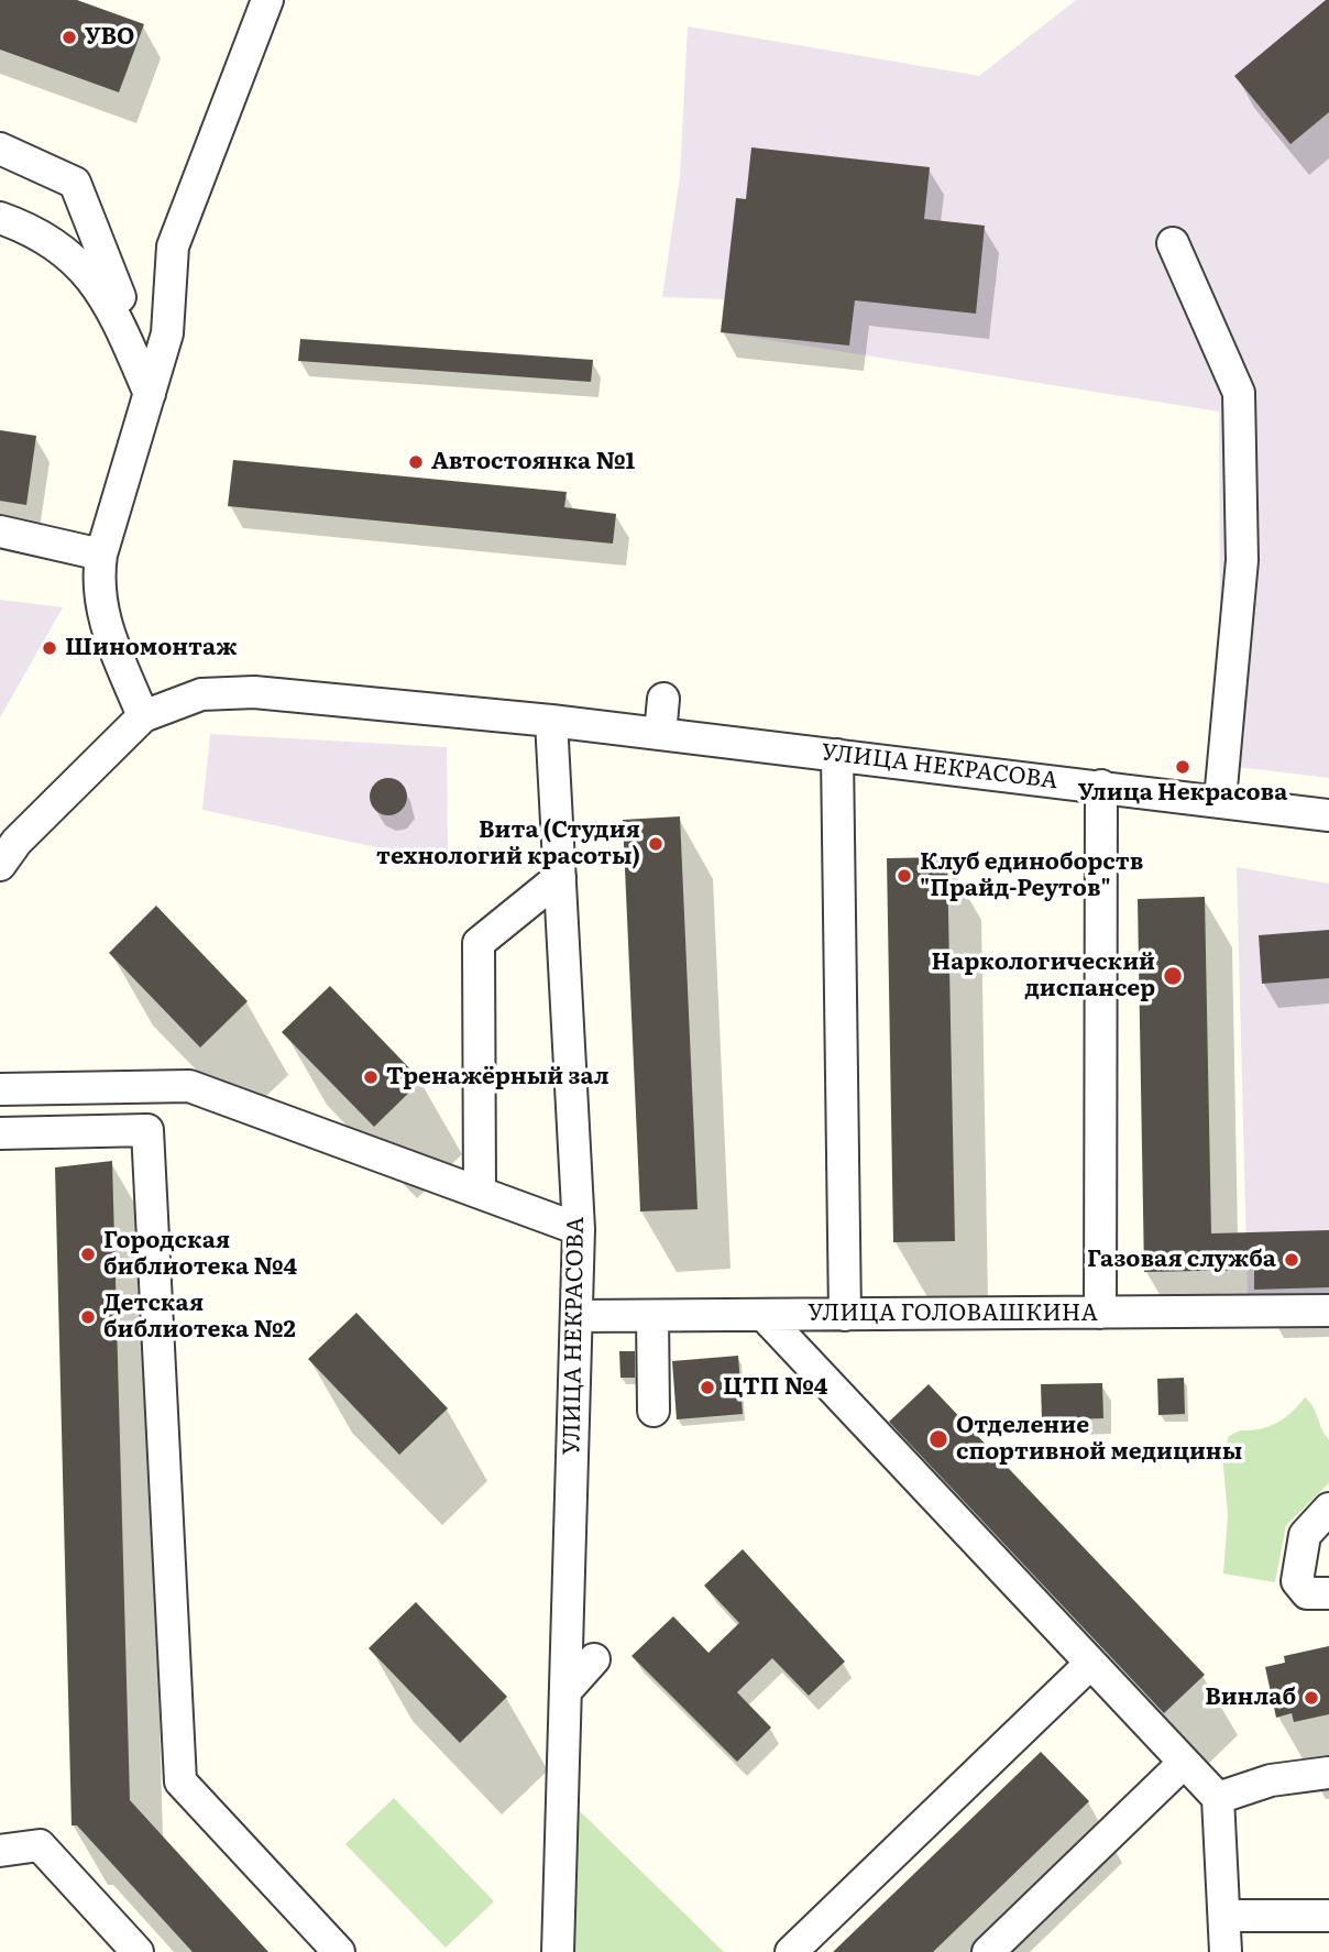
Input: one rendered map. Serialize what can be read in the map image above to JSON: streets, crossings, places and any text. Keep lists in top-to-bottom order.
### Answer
{
  "streets": {
    "street": ["УЛИЦА НЕКРАСОВА", "УЛИЦА ГОЛОВАШКИНА"]
  },
  "crossings": [
    ["УЛИЦА НЕКРАСОВА", "УЛИЦА ГОЛОВАШКИНА"]
  ],
  "places": [
    "УВО",
    "Автостоянка №1",
    "Шиномонтаж",
    "Улица Некрасова",
    "Вита (Студия технологий красоты)",
    "Клуб единоборств \"Прайд-Реутов\"",
    "Наркологический диспансер",
    "Тренажёрный зал",
    "Городская библиотека №4",
    "Газовая служба",
    "Детская библиотека №2",
    "ЦТП №4",
    "Отделение спортивной медицины",
    "Винлаб"
  ]
}
